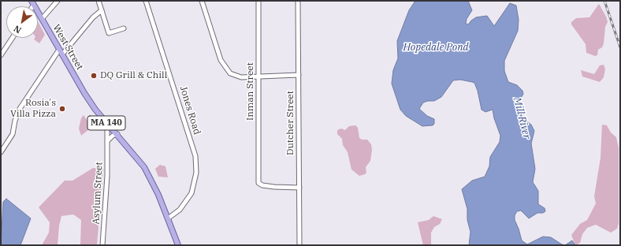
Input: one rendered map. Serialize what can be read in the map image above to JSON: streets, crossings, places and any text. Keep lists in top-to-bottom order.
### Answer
{
  "streets": {
    "main road": ["West Street", "MA 140"],
    "street": [
      "Inman Street",
      "Jones Road",
      "Dutcher Street",
      "Asylum Street"
    ]
  },
  "crossings": [
    ["West Street", "Jones Road"],
    ["West Street", "Asylum Street"],
    ["Inman Street", "Dutcher Street"]
  ],
  "water": ["Hopedale Pond", "Mill River"],
  "places": ["DQ Grill & Chill", "Rosia's Villa Pizza"],
  "north": "bottom left"
}
